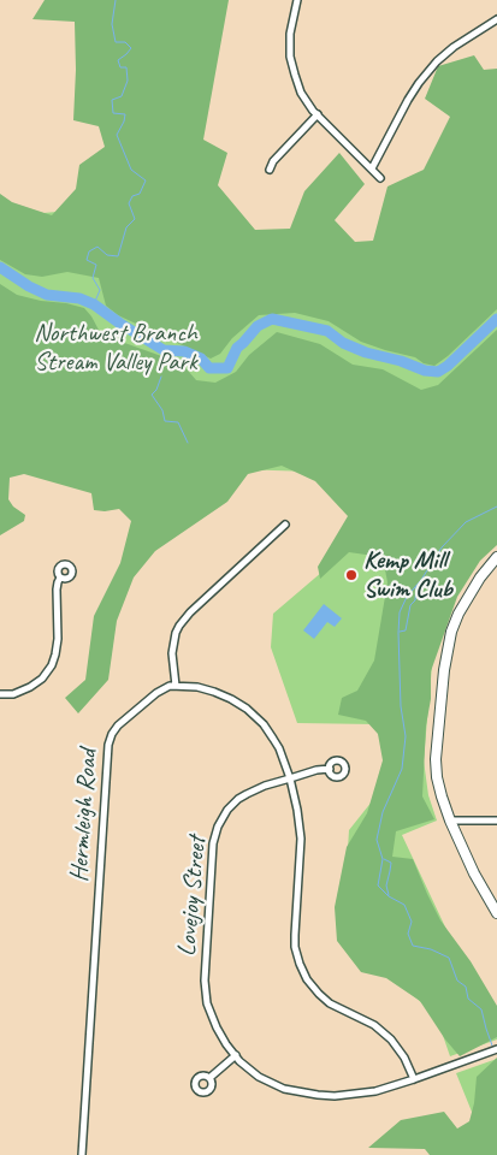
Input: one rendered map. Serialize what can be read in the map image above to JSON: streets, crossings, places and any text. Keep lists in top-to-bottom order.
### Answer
{
  "streets": {
    "street": ["Hermleigh Road", "Lovejoy Street"]
  },
  "parks": ["Northwest Branch Stream Valley Park"],
  "places": ["Kemp Mill Swim Club"]
}
